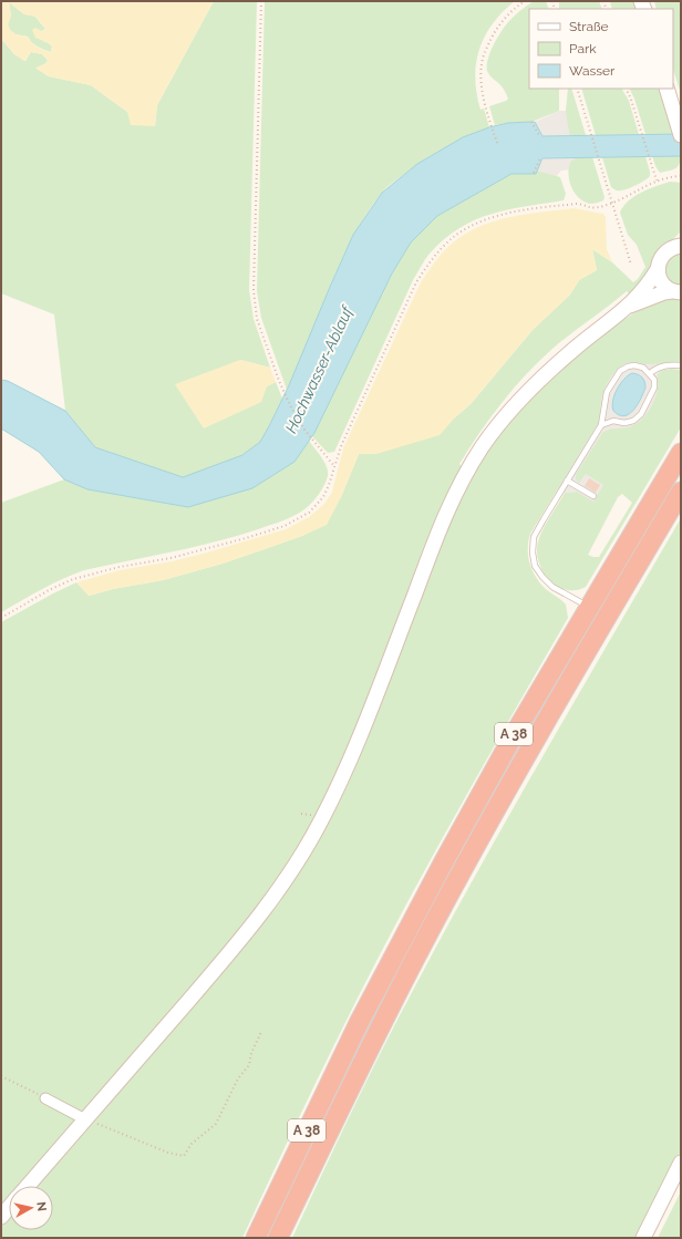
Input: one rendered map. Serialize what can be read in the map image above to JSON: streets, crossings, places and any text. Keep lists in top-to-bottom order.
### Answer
{
  "streets": {
    "highway": ["A 38"]
  },
  "water": ["Hochwasser-Ablauf"],
  "legend": ["Straße", "Park", "Wasser"],
  "north": "right"
}
